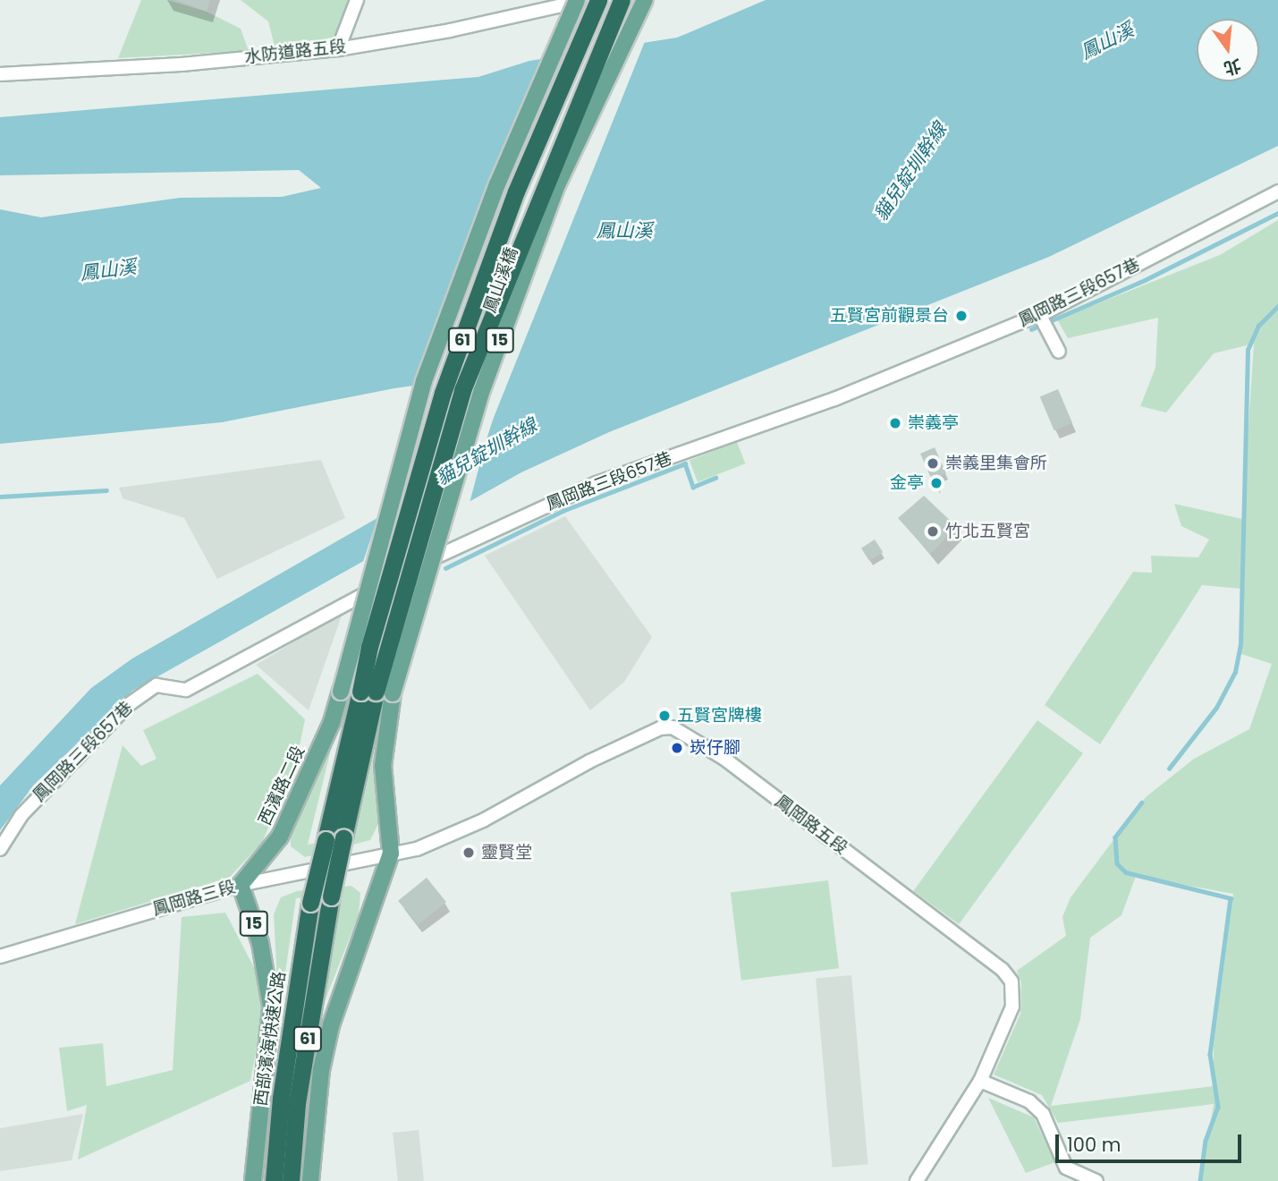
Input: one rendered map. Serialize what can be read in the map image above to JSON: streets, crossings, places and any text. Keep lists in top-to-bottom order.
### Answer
{
  "streets": {
    "highway": ["鳳山溪橋", "61", "西部濱海快速公路"],
    "main road": ["15", "西濱路二段"],
    "street": [
      "水防道路五段",
      "鳳岡路三段657巷",
      "鳳岡路五段",
      "鳳岡路三段"
    ]
  },
  "crossings": [
    ["鳳山溪橋", "15"],
    ["鳳山溪橋", "西部濱海快速公路"],
    ["15", "西濱路二段"],
    ["15", "鳳岡路五段"],
    ["15", "鳳岡路三段"],
    ["15", "西部濱海快速公路"],
    ["西濱路二段", "鳳岡路三段"],
    ["鳳岡路五段", "鳳岡路三段"]
  ],
  "water": ["鳳山溪", "貓兒錠圳幹線"],
  "places": [
    "五賢宮前觀景台",
    "崇義亭",
    "崇義里集會所",
    "金亭",
    "竹北五賢宮",
    "五賢宮牌樓",
    "崁仔腳",
    "靈賢堂"
  ],
  "scale_bar": "100 m",
  "north": "bottom"
}
